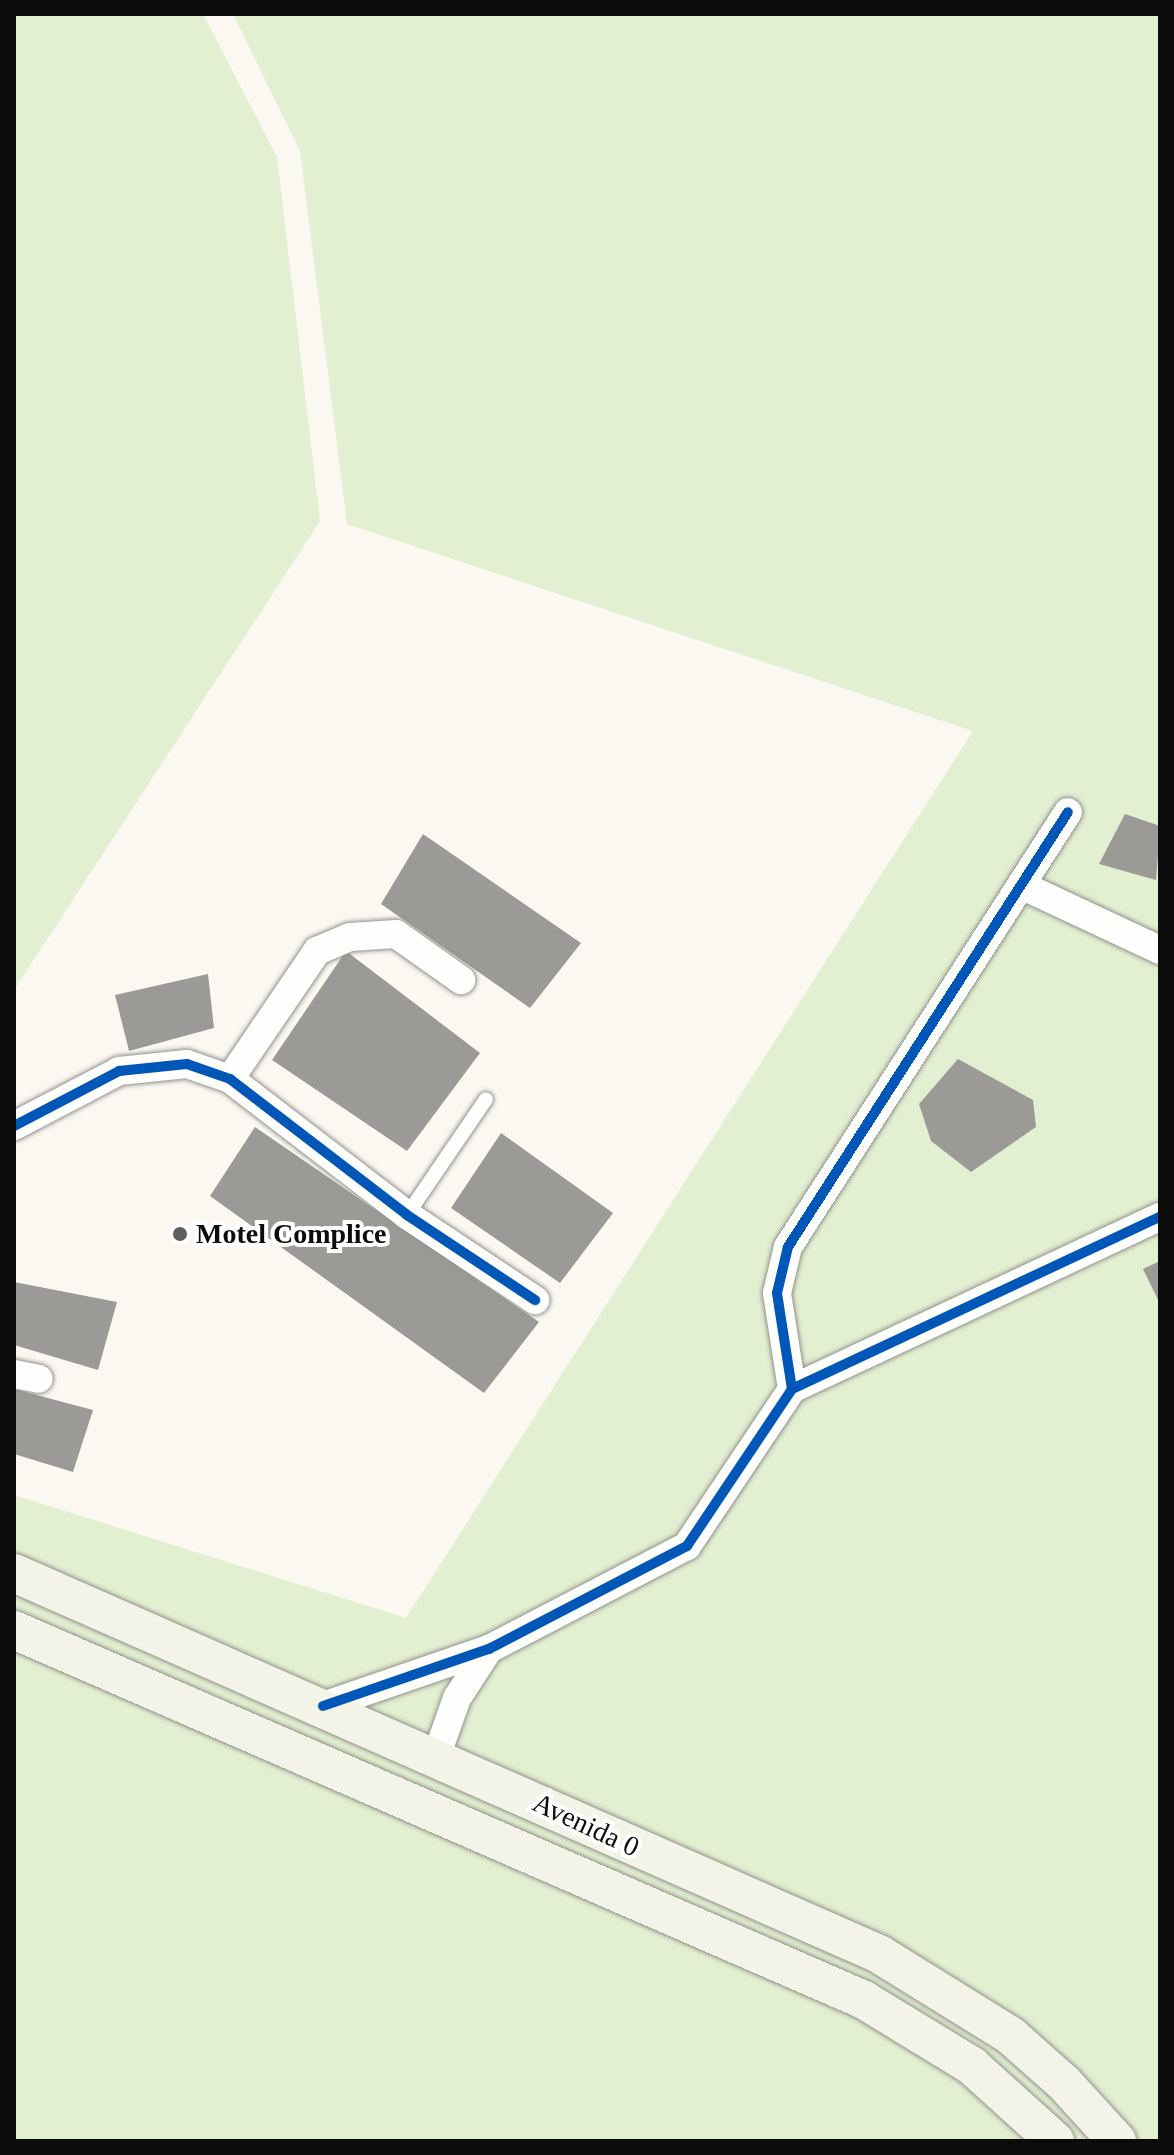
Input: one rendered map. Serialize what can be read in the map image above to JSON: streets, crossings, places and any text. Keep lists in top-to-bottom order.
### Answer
{
  "streets": {
    "main road": ["Avenida 0"]
  },
  "places": ["Motel Complice"]
}
